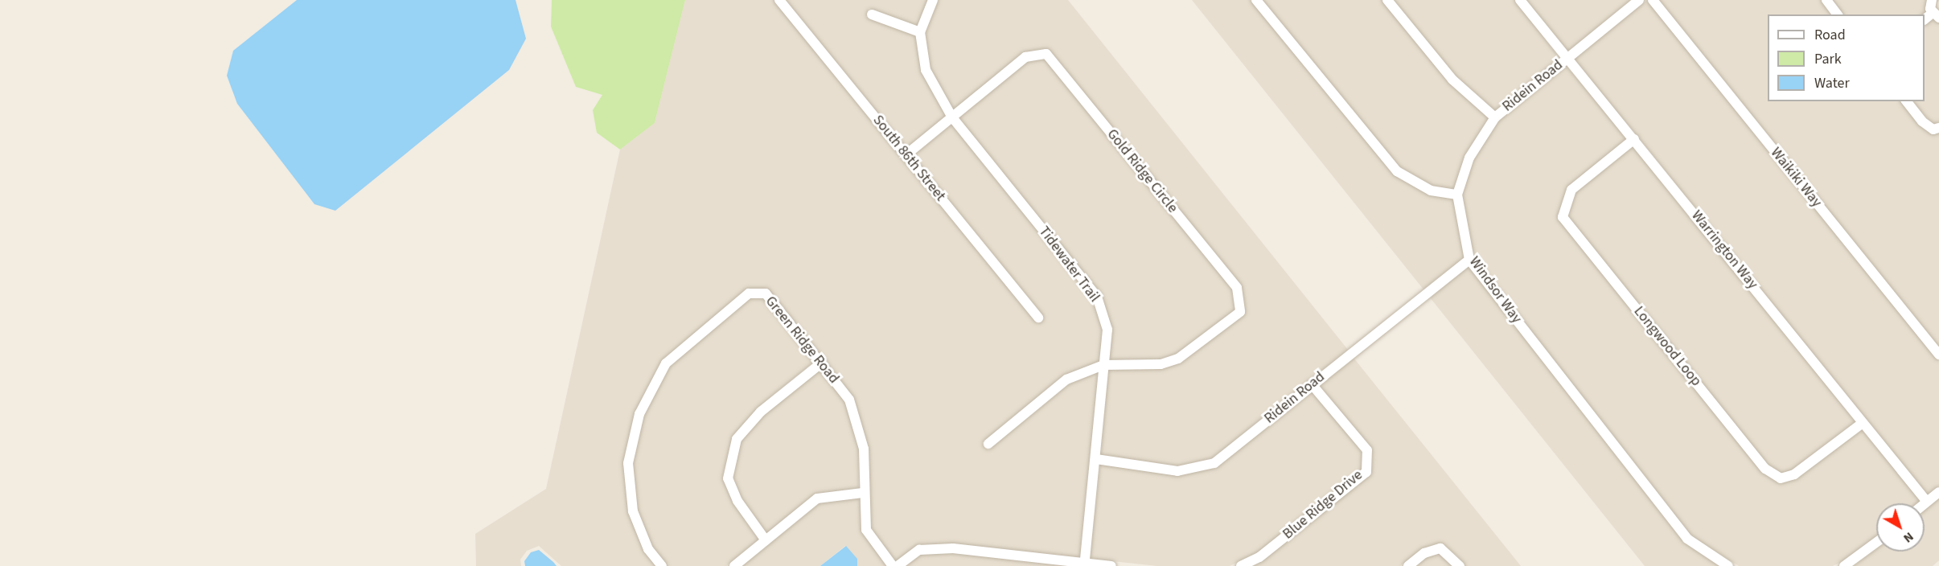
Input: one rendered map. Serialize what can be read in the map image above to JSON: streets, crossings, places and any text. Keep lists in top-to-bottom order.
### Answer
{
  "streets": {
    "street": [
      "Ridein Road",
      "South 86th Street",
      "Gold Ridge Circle",
      "Waikiki Way",
      "Warrington Way",
      "Tidewater Trail",
      "Windsor Way",
      "Green Ridge Road",
      "Longwood Loop",
      "Blue Ridge Drive"
    ]
  },
  "crossings": [
    ["Ridein Road", "Warrington Way"],
    ["Ridein Road", "Tidewater Trail"],
    ["Ridein Road", "Windsor Way"],
    ["Ridein Road", "Blue Ridge Drive"],
    ["South 86th Street", "Gold Ridge Circle"],
    ["Gold Ridge Circle", "Tidewater Trail"],
    ["Warrington Way", "Longwood Loop"]
  ],
  "legend": ["Road", "Park", "Water"],
  "north": "bottom right"
}
